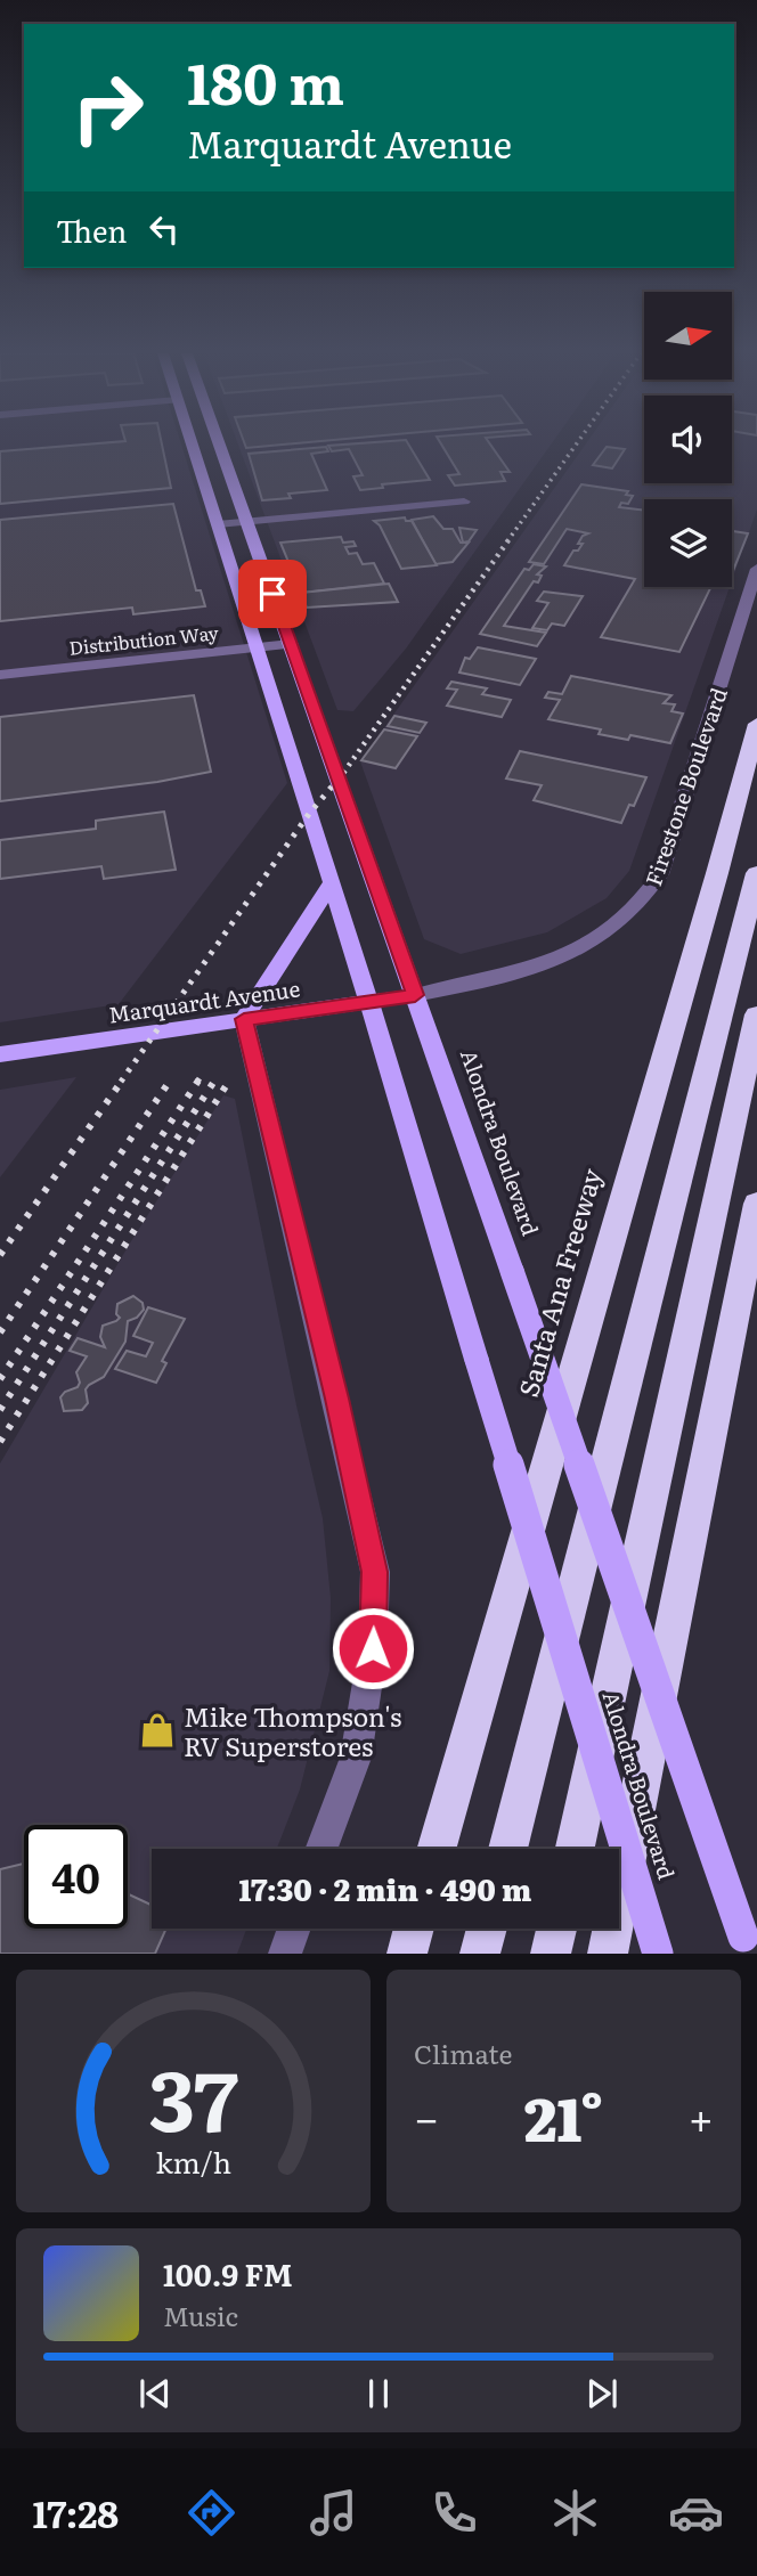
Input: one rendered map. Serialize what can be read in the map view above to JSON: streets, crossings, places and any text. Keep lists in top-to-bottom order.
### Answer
{
  "streets": {
    "highway": ["Santa Ana Freeway"],
    "main road": ["Marquardt Avenue", "Alondra Boulevard"],
    "street": ["Distribution Way", "Firestone Boulevard"]
  },
  "crossings": [
    ["Distribution Way", "Alondra Boulevard"],
    ["Firestone Boulevard", "Marquardt Avenue"],
    ["Firestone Boulevard", "Alondra Boulevard"],
    ["Marquardt Avenue", "Alondra Boulevard"]
  ],
  "places": {
    "shop": ["Mike Thompson's RV Superstores"]
  },
  "north": "right",
  "page": {
    "turn": ["180 m", "Marquardt Avenue"],
    "then": "Then",
    "limit": "40",
    "trip": "17:30 · 2 min · 490 m",
    "tile": "Climate",
    "heat": ["−", "21°", "+"],
    "song": ["100.9 FM", "Music"],
    "tabs": "17:28",
    "gauge": ["37", "km/h"]
  }
}
